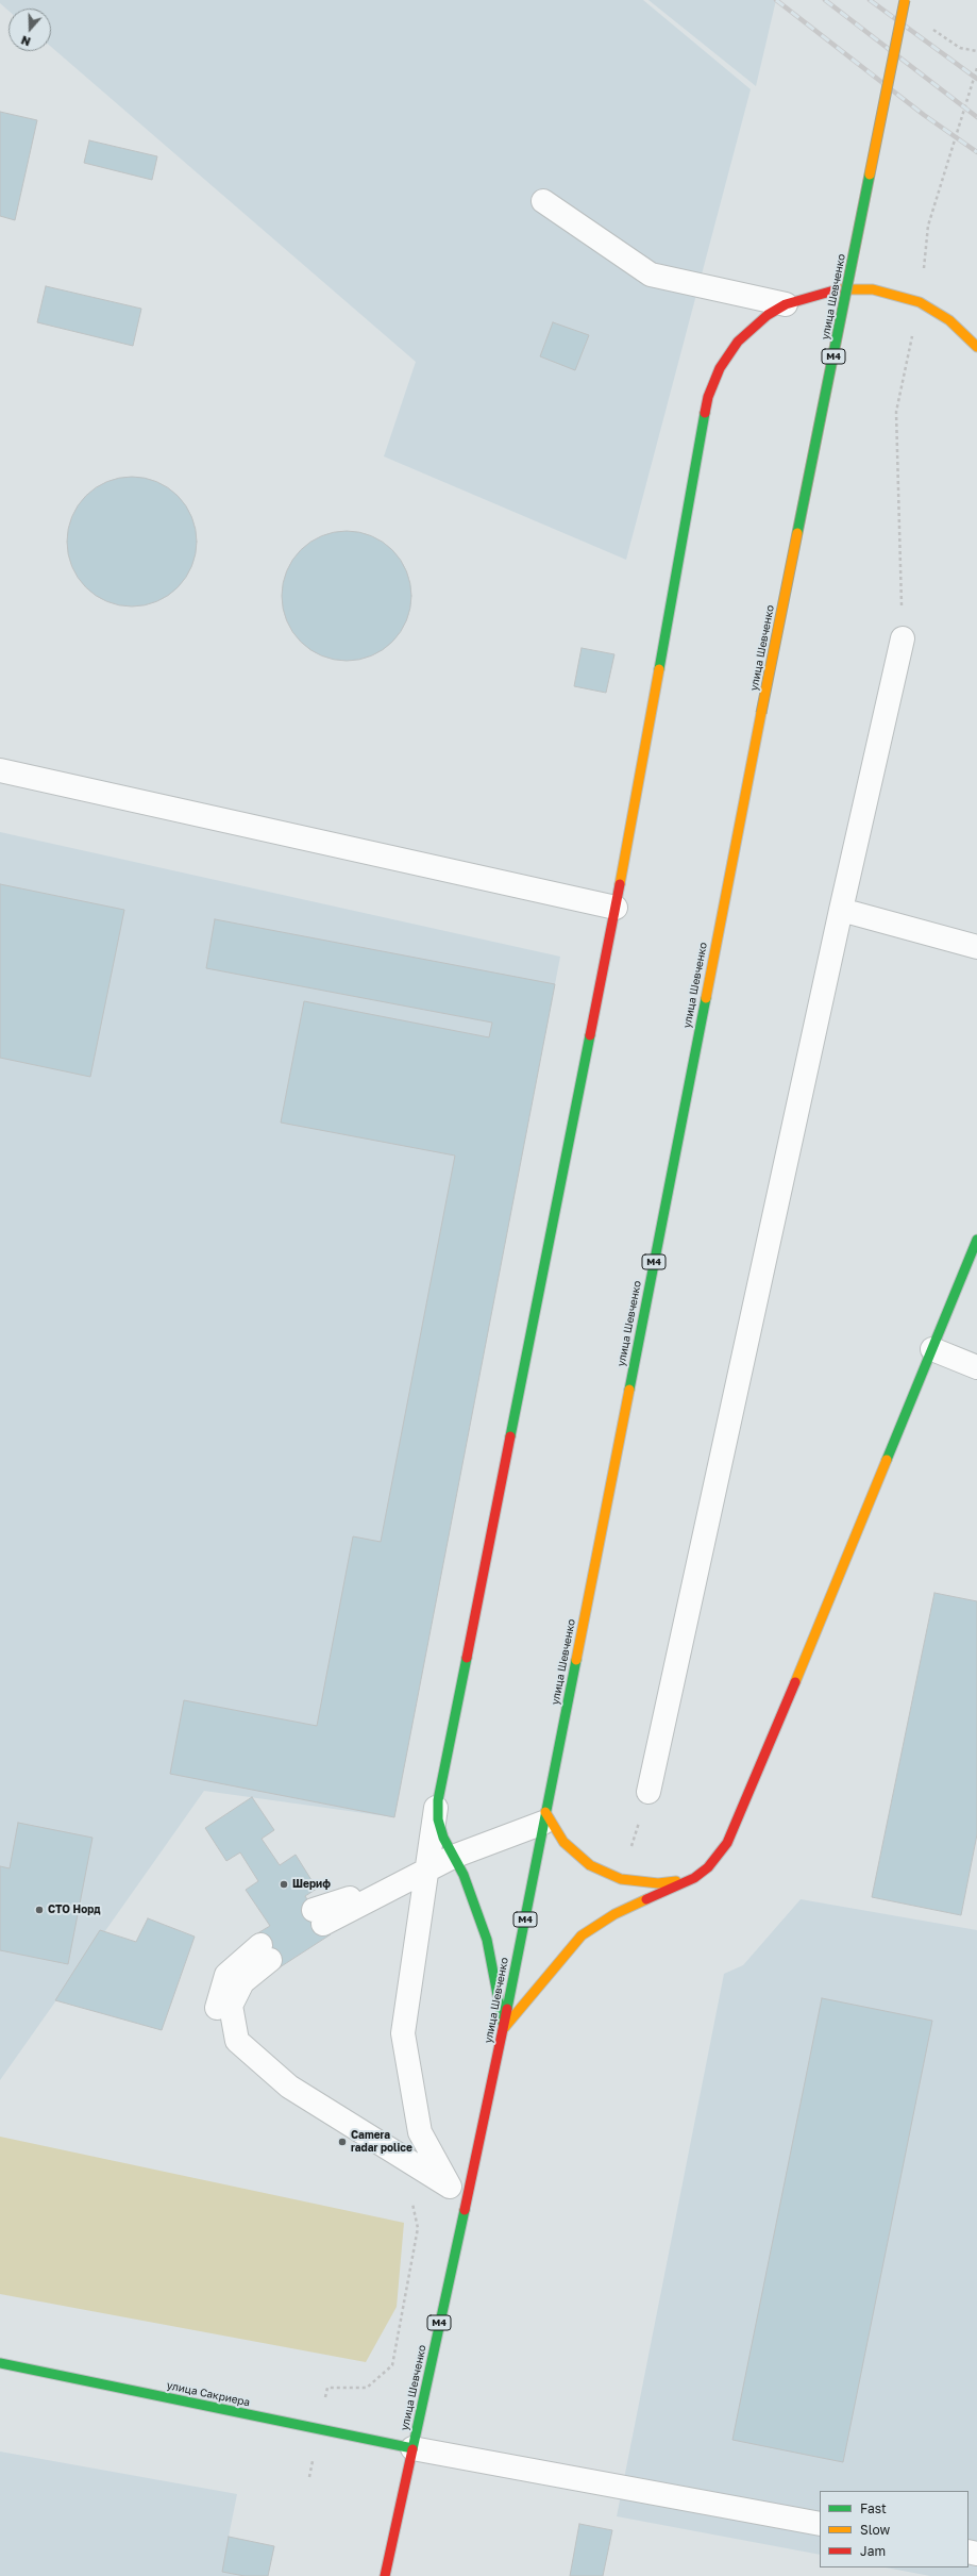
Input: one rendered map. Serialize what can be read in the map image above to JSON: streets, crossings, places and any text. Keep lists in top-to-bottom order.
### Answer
{
  "streets": {
    "main road": ["улица Шевченко", "M4", "улица Сакриера"]
  },
  "crossings": [
    ["улица Шевченко", "улица Сакриера"]
  ],
  "places": ["Шериф", "СТО Норд", "Camera radar police"],
  "legend": ["Fast", "Slow", "Jam"],
  "north": "bottom"
}
